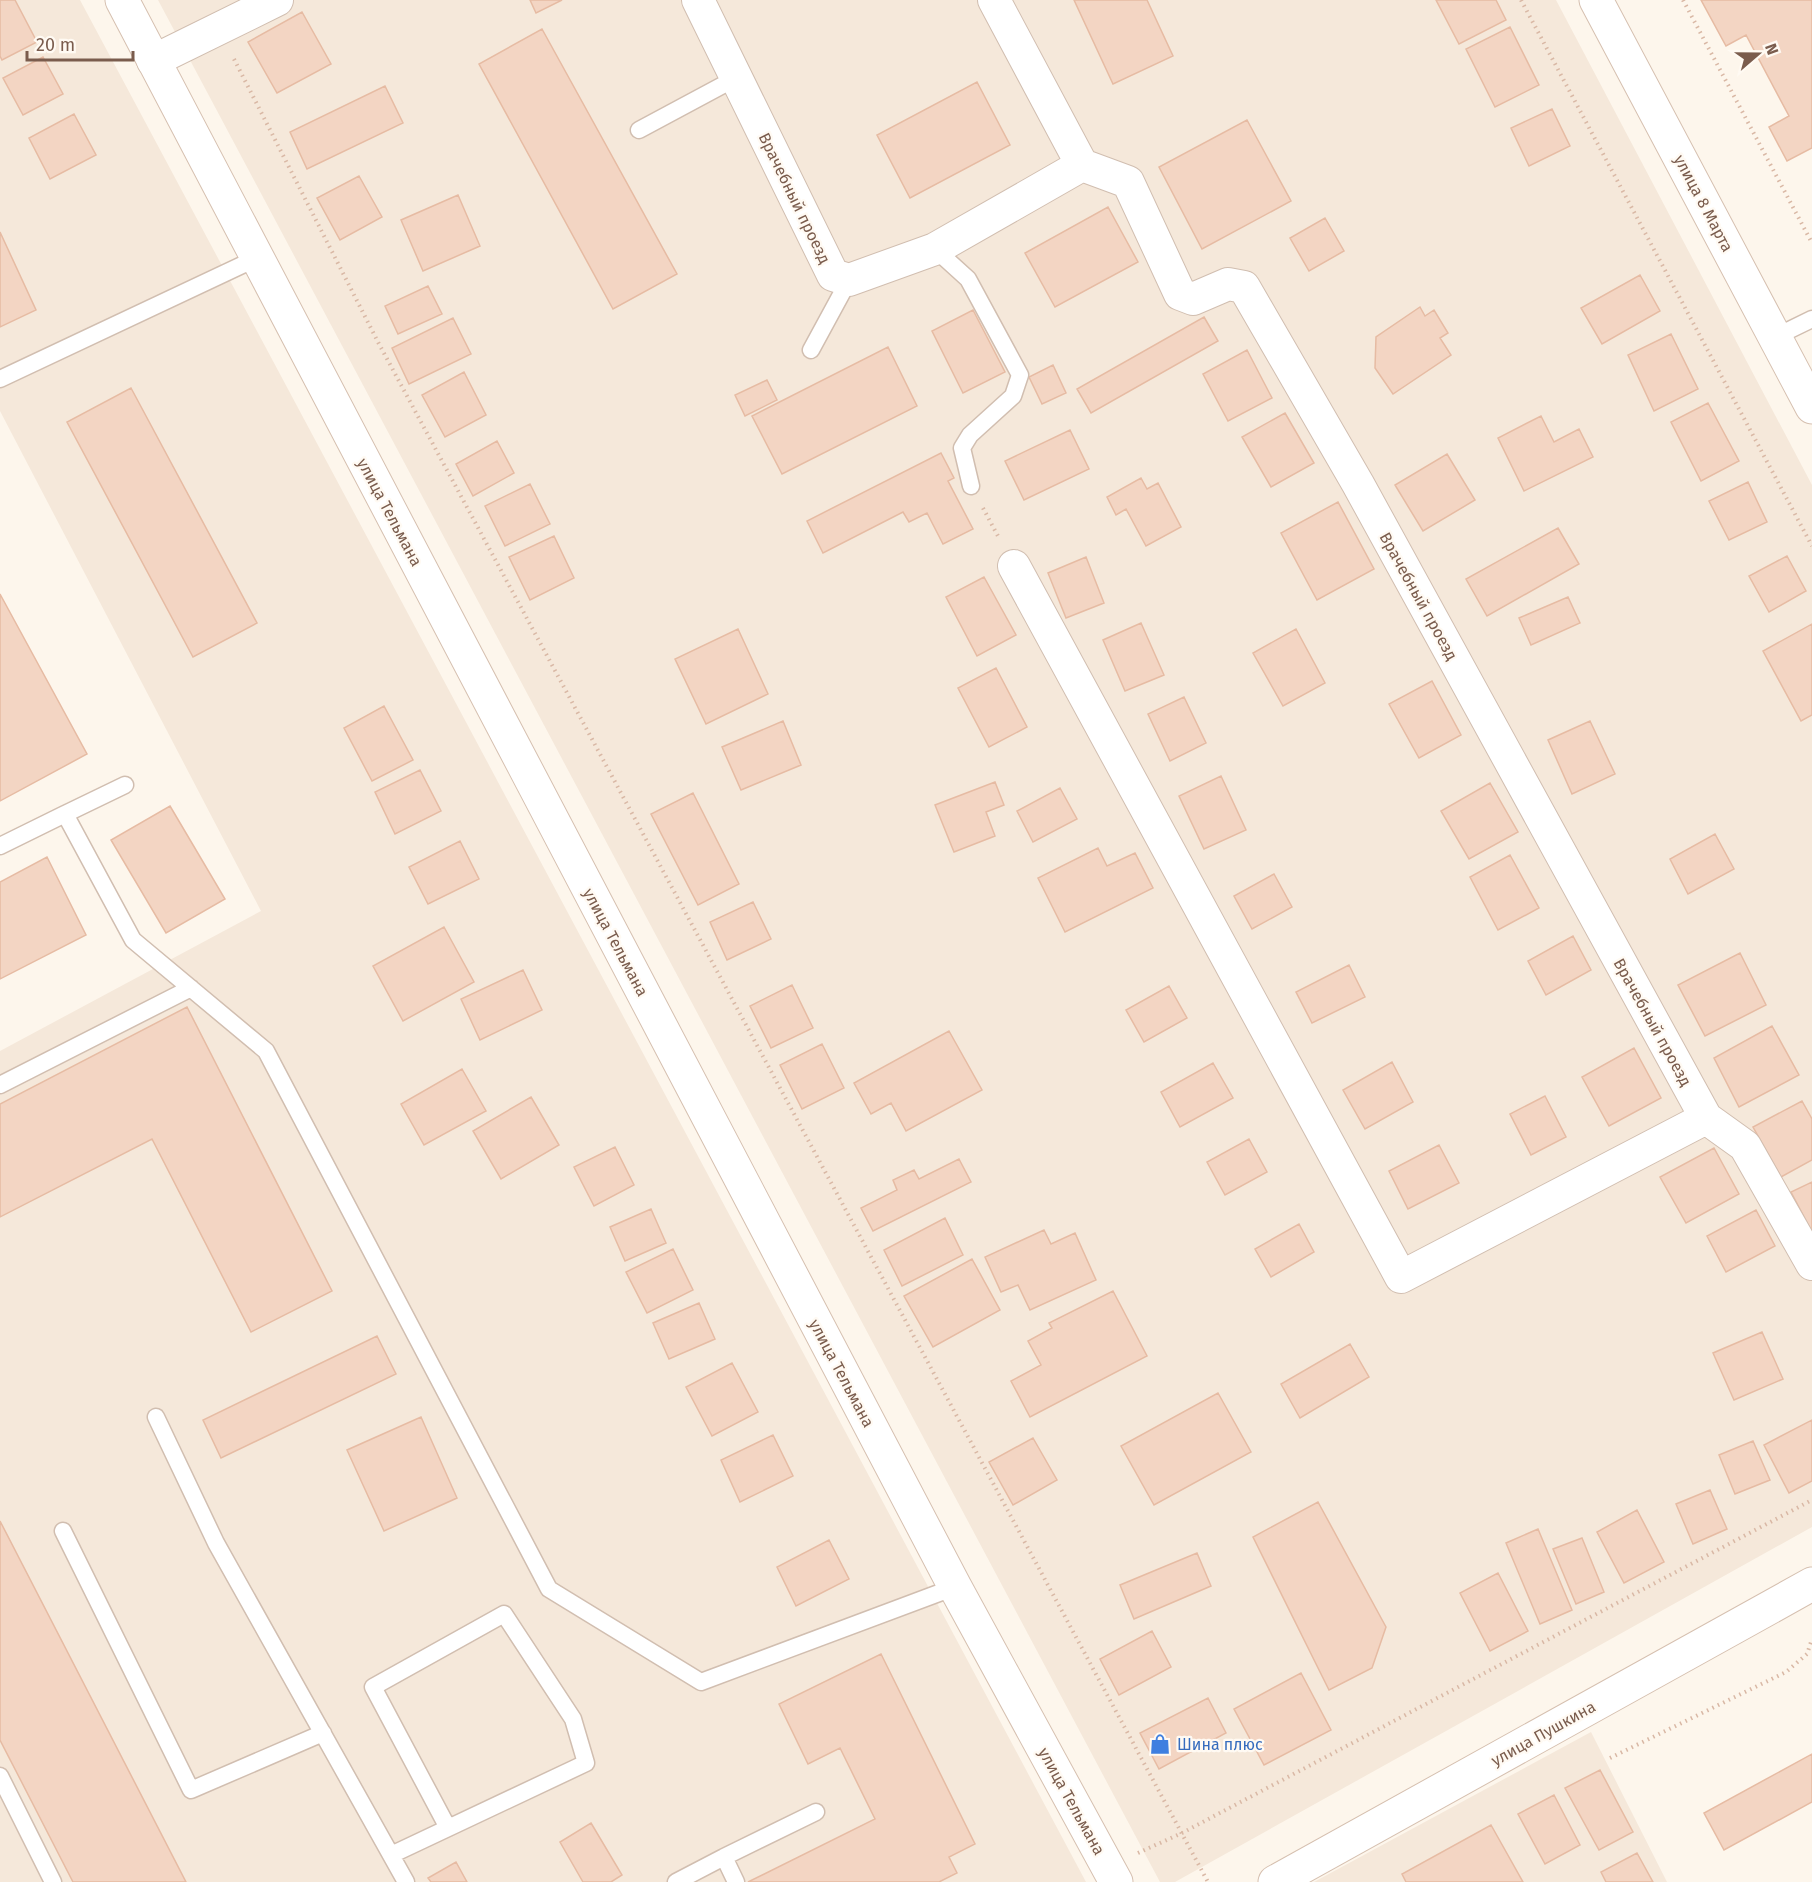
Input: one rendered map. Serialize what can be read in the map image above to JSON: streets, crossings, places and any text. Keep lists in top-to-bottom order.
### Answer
{
  "streets": {
    "street": [
      "Врачебный проезд",
      "улица 8 Марта",
      "улица Тельмана",
      "улица Пушкина"
    ]
  },
  "places": {
    "shop": ["Шина плюс"]
  },
  "scale_bar": "20 m",
  "north": "right"
}
